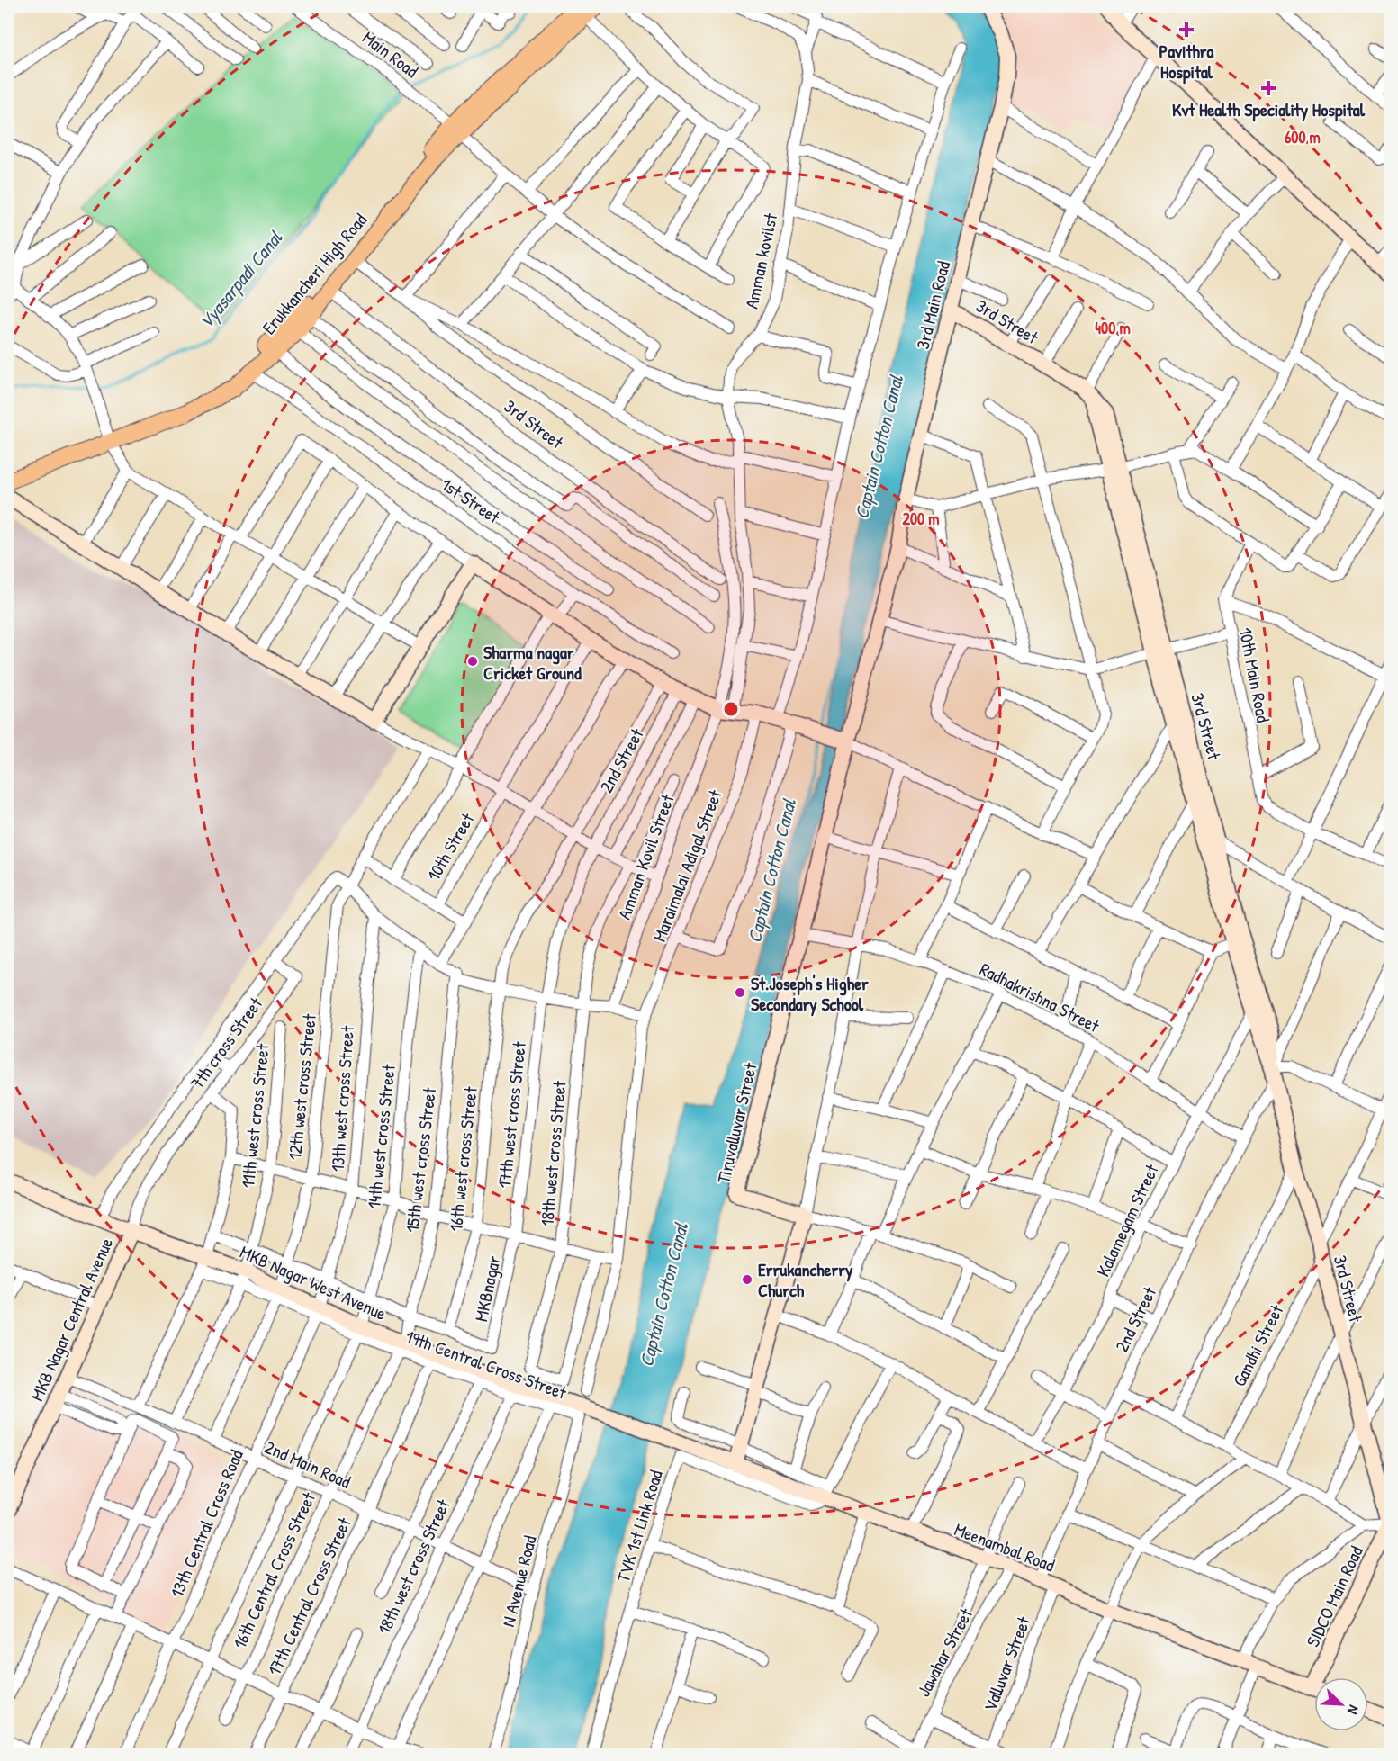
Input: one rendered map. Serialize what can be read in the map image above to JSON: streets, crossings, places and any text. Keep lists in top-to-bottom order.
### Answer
{
  "streets": {
    "main road": ["Erukkancheri High Road"],
    "street": [
      "Main Road",
      "Amman kovilst",
      "3rd Main Road",
      "3rd Street",
      "1st Street",
      "10th Main Road",
      "2nd Street",
      "10th Street",
      "Amman Kovil Street",
      "Maraimalai Adigal Street",
      "Radhakrishna Street",
      "7th cross Street",
      "12th west cross Street",
      "13th west cross Street",
      "17th west cross Street",
      "11th west cross Street",
      "Tiruvalluvar Street",
      "14th west cross Street",
      "18th west cross Street",
      "16th west cross Street",
      "15th west cross Street",
      "Kalamegam Street",
      "MKB Nagar West Avenue",
      "MKBnagar",
      "MKB Nagar Central Avenue",
      "Gandhi Street",
      "19th Central Cross Street",
      "2nd Main Road",
      "13th Central Cross Road",
      "TVK 1st Link Road",
      "Meenambal Road",
      "16th Central Cross Street",
      "N Avenue Road",
      "17th Central Cross Street",
      "SIDCO Main Road",
      "Jawahar Street",
      "Valluvar Street"
    ]
  },
  "crossings": [
    ["Main Road", "Erukkancheri High Road"],
    ["Erukkancheri High Road", "3rd Street"],
    ["Erukkancheri High Road", "1st Street"],
    ["3rd Main Road", "3rd Street"],
    ["3rd Main Road", "Tiruvalluvar Street"],
    ["3rd Street", "2nd Street"],
    ["3rd Street", "Kalamegam Street"],
    ["3rd Street", "Gandhi Street"],
    ["3rd Street", "SIDCO Main Road"],
    ["2nd Street", "Radhakrishna Street"],
    ["2nd Street", "17th west cross Street"],
    ["2nd Street", "Meenambal Road"],
    ["10th Street", "12th west cross Street"],
    ["Radhakrishna Street", "Tiruvalluvar Street"],
    ["Radhakrishna Street", "Kalamegam Street"],
    ["7th cross Street", "MKB Nagar West Avenue"],
    ["7th cross Street", "MKB Nagar Central Avenue"],
    ["12th west cross Street", "MKB Nagar West Avenue"],
    ["12th west cross Street", "2nd Main Road"],
    ["13th west cross Street", "MKB Nagar West Avenue"],
    ["13th west cross Street", "13th Central Cross Road"],
    ["17th west cross Street", "MKBnagar"],
    ["11th west cross Street", "MKB Nagar West Avenue"],
    ["11th west cross Street", "2nd Main Road"],
    ["14th west cross Street", "MKB Nagar West Avenue"],
    ["14th west cross Street", "2nd Main Road"],
    ["18th west cross Street", "19th Central Cross Street"],
    ["18th west cross Street", "2nd Main Road"],
    ["16th west cross Street", "MKBnagar"],
    ["15th west cross Street", "MKB Nagar West Avenue"],
    ["15th west cross Street", "19th Central Cross Street"],
    ["15th west cross Street", "16th Central Cross Street"],
    ["MKB Nagar West Avenue", "MKB Nagar Central Avenue"],
    ["MKB Nagar West Avenue", "19th Central Cross Street"],
    ["MKB Nagar West Avenue", "13th Central Cross Road"],
    ["MKB Nagar West Avenue", "Meenambal Road"],
    ["MKB Nagar West Avenue", "16th Central Cross Street"],
    ["MKB Nagar Central Avenue", "2nd Main Road"],
    ["19th Central Cross Street", "16th Central Cross Street"],
    ["19th Central Cross Street", "N Avenue Road"],
    ["19th Central Cross Street", "17th Central Cross Street"],
    ["2nd Main Road", "13th Central Cross Road"],
    ["2nd Main Road", "16th Central Cross Street"],
    ["2nd Main Road", "N Avenue Road"],
    ["2nd Main Road", "17th Central Cross Street"],
    ["TVK 1st Link Road", "Meenambal Road"],
    ["Meenambal Road", "Jawahar Street"],
    ["Meenambal Road", "Valluvar Street"]
  ],
  "water": ["Vyasarpadi Canal", "Captain Cotton Canal"],
  "places": {
    "health": ["Pavithra Hospital", "Kvt Health Speciality Hospital"],
    "other": ["Sharma nagar Cricket Ground", "St.Joseph's Higher Secondary School", "Errukancherry Church"]
  },
  "north": "bottom right",
  "rings": ["600 m", "400 m", "200 m"]
}
